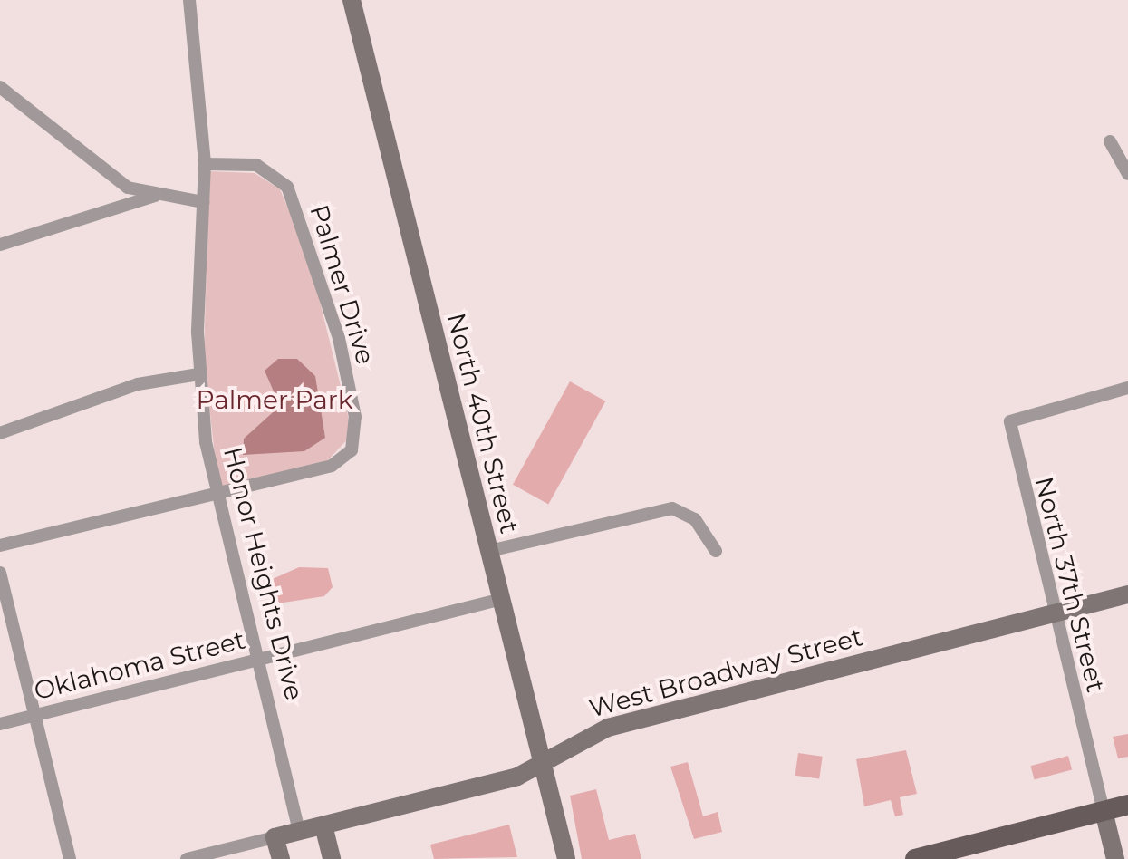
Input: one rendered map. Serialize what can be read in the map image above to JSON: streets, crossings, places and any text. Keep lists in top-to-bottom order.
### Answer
{
  "streets": {
    "street": [
      "Palmer Drive",
      "North 40th Street",
      "Honor Heights Drive",
      "North 37th Street",
      "Oklahoma Street",
      "West Broadway Street"
    ]
  },
  "crossings": [
    ["Palmer Drive", "Honor Heights Drive"],
    ["North 40th Street", "Oklahoma Street"],
    ["North 40th Street", "West Broadway Street"],
    ["Honor Heights Drive", "Oklahoma Street"],
    ["Honor Heights Drive", "West Broadway Street"],
    ["North 37th Street", "West Broadway Street"]
  ],
  "parks": ["Palmer Park"]
}
